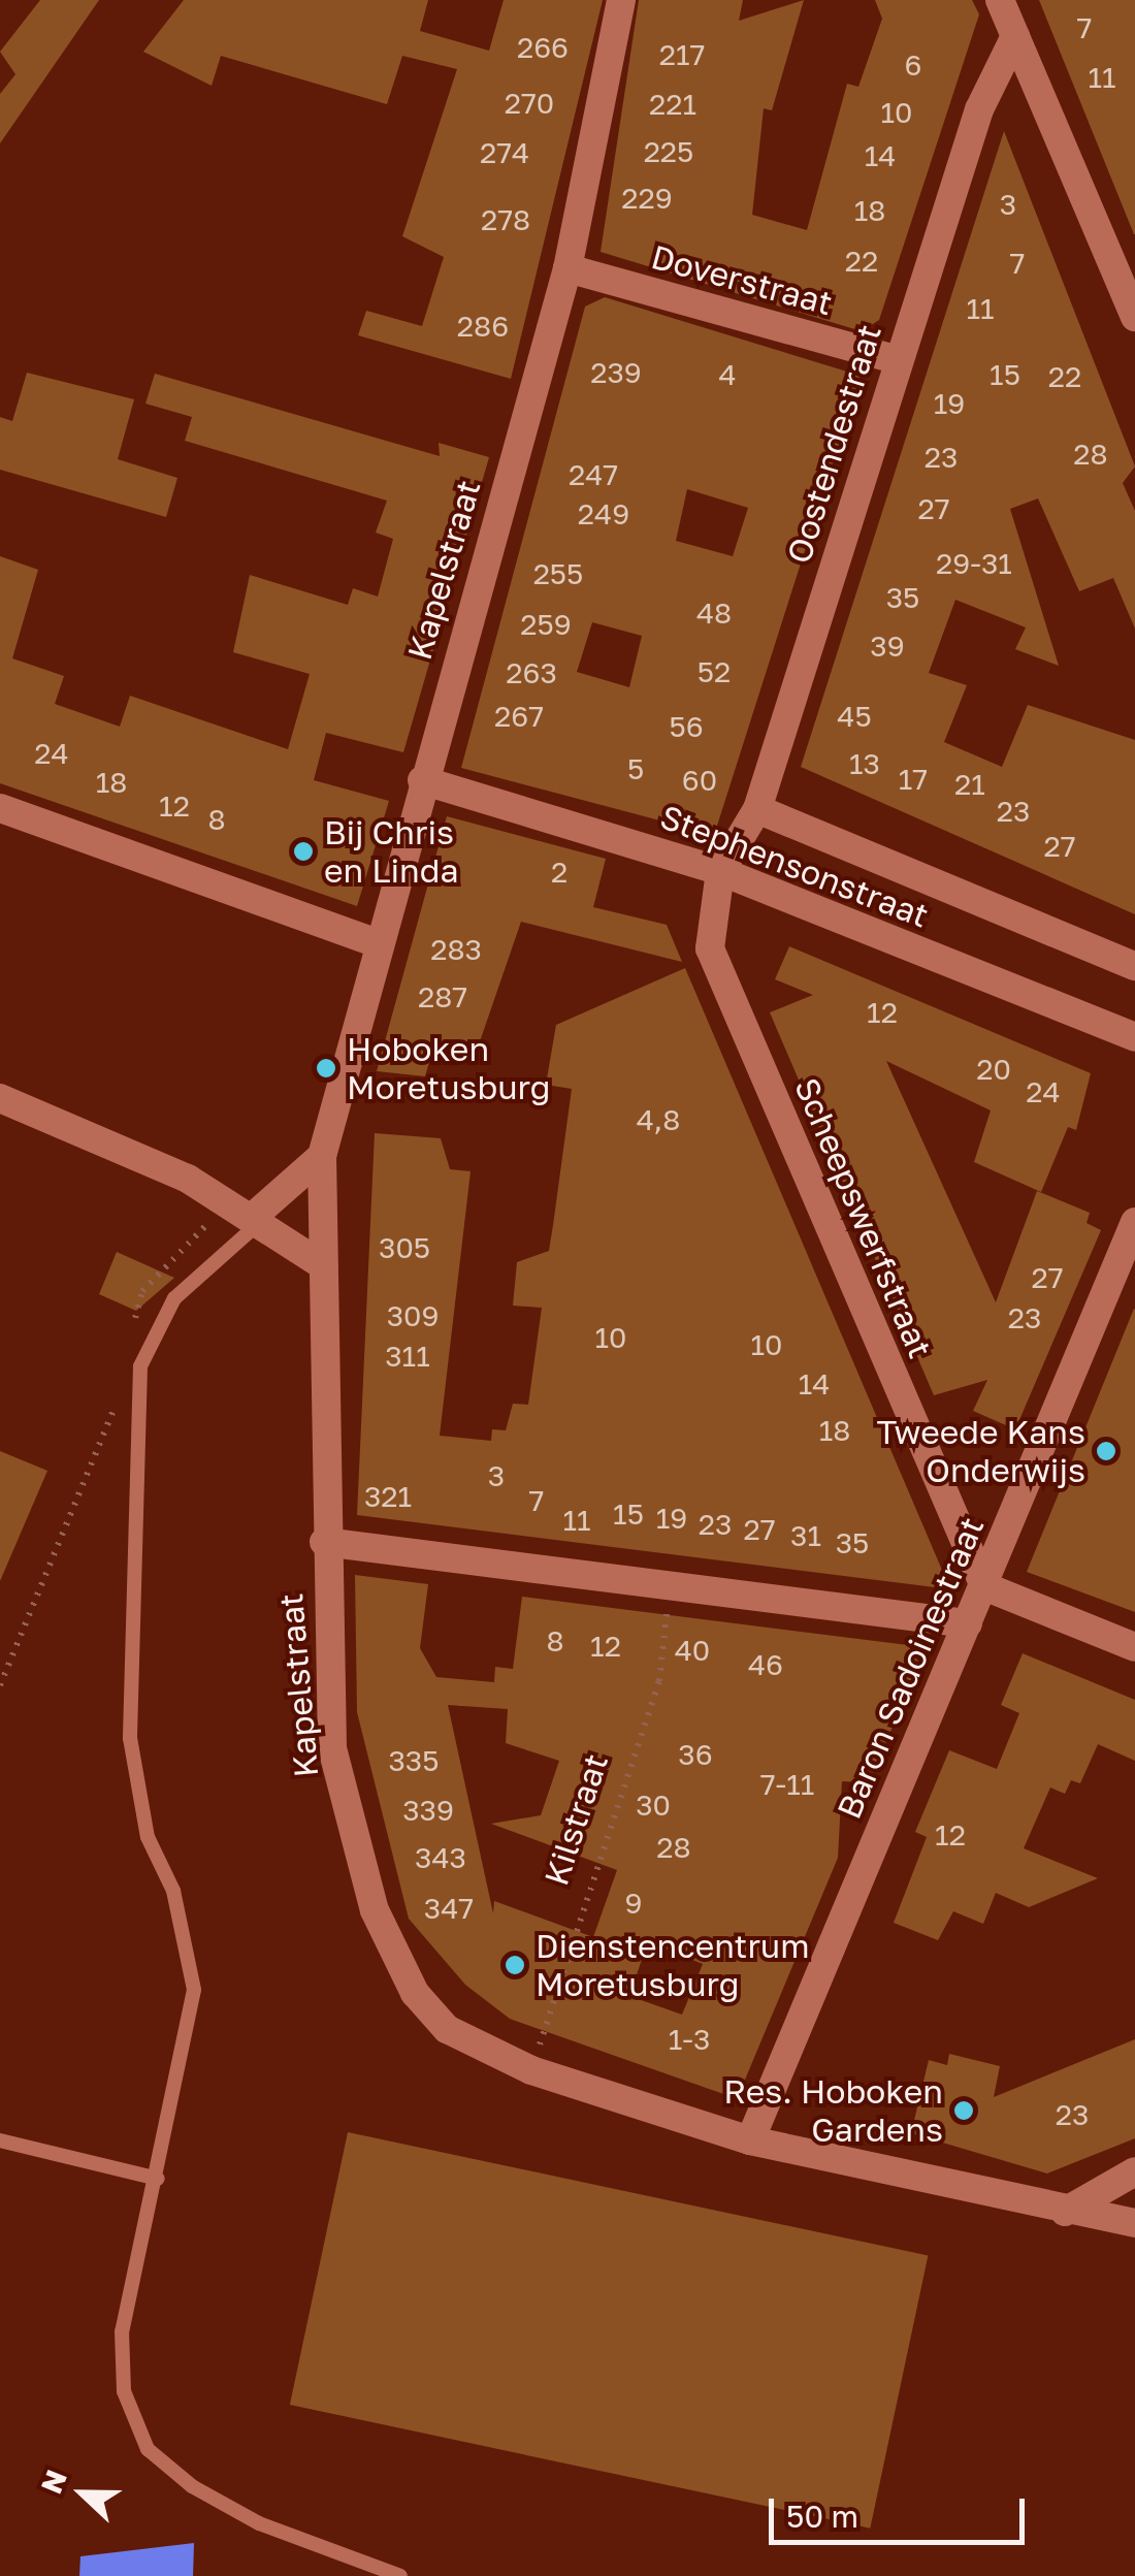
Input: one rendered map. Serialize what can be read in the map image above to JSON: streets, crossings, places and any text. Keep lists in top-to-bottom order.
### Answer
{
  "streets": {
    "street": [
      "Doverstraat",
      "Oostendestraat",
      "Kapelstraat",
      "Stephensonstraat",
      "Scheepswerfstraat",
      "Baron Sadoinestraat"
    ],
    "path": ["Kilstraat"]
  },
  "crossings": [
    ["Doverstraat", "Oostendestraat"],
    ["Doverstraat", "Kapelstraat"],
    ["Oostendestraat", "Stephensonstraat"],
    ["Oostendestraat", "Scheepswerfstraat"],
    ["Kapelstraat", "Stephensonstraat"],
    ["Kapelstraat", "Baron Sadoinestraat"],
    ["Kapelstraat", "Kilstraat"],
    ["Stephensonstraat", "Scheepswerfstraat"],
    ["Scheepswerfstraat", "Baron Sadoinestraat"]
  ],
  "places": [
    "Bij Chris en Linda",
    "Hoboken Moretusburg",
    "Tweede Kans Onderwijs",
    "Dienstencentrum Moretusburg",
    "Res. Hoboken Gardens"
  ],
  "house_numbers": [
    "7",
    "266",
    "217",
    "6",
    "11",
    "270",
    "221",
    "10",
    "225",
    "274",
    "14",
    "229",
    "3",
    "18",
    "278",
    "22",
    "7",
    "11",
    "286",
    "239",
    "4",
    "15",
    "22",
    "19",
    "28",
    "23",
    "247",
    "27",
    "249",
    "29-31",
    "255",
    "35",
    "48",
    "259",
    "39",
    "52",
    "263",
    "267",
    "45",
    "56",
    "24",
    "13",
    "5",
    "17",
    "60",
    "18",
    "21",
    "12",
    "23",
    "8",
    "27",
    "2",
    "283",
    "287",
    "12",
    "20",
    "24",
    "4,8",
    "305",
    "27",
    "309",
    "23",
    "10",
    "10",
    "311",
    "14",
    "18",
    "3",
    "321",
    "7",
    "15",
    "19",
    "11",
    "23",
    "27",
    "31",
    "35",
    "8",
    "12",
    "40",
    "46",
    "36",
    "335",
    "7-11",
    "30",
    "339",
    "12",
    "28",
    "343",
    "9",
    "347",
    "1-3",
    "23"
  ],
  "scale_bar": "50 m",
  "north": "left"
}
